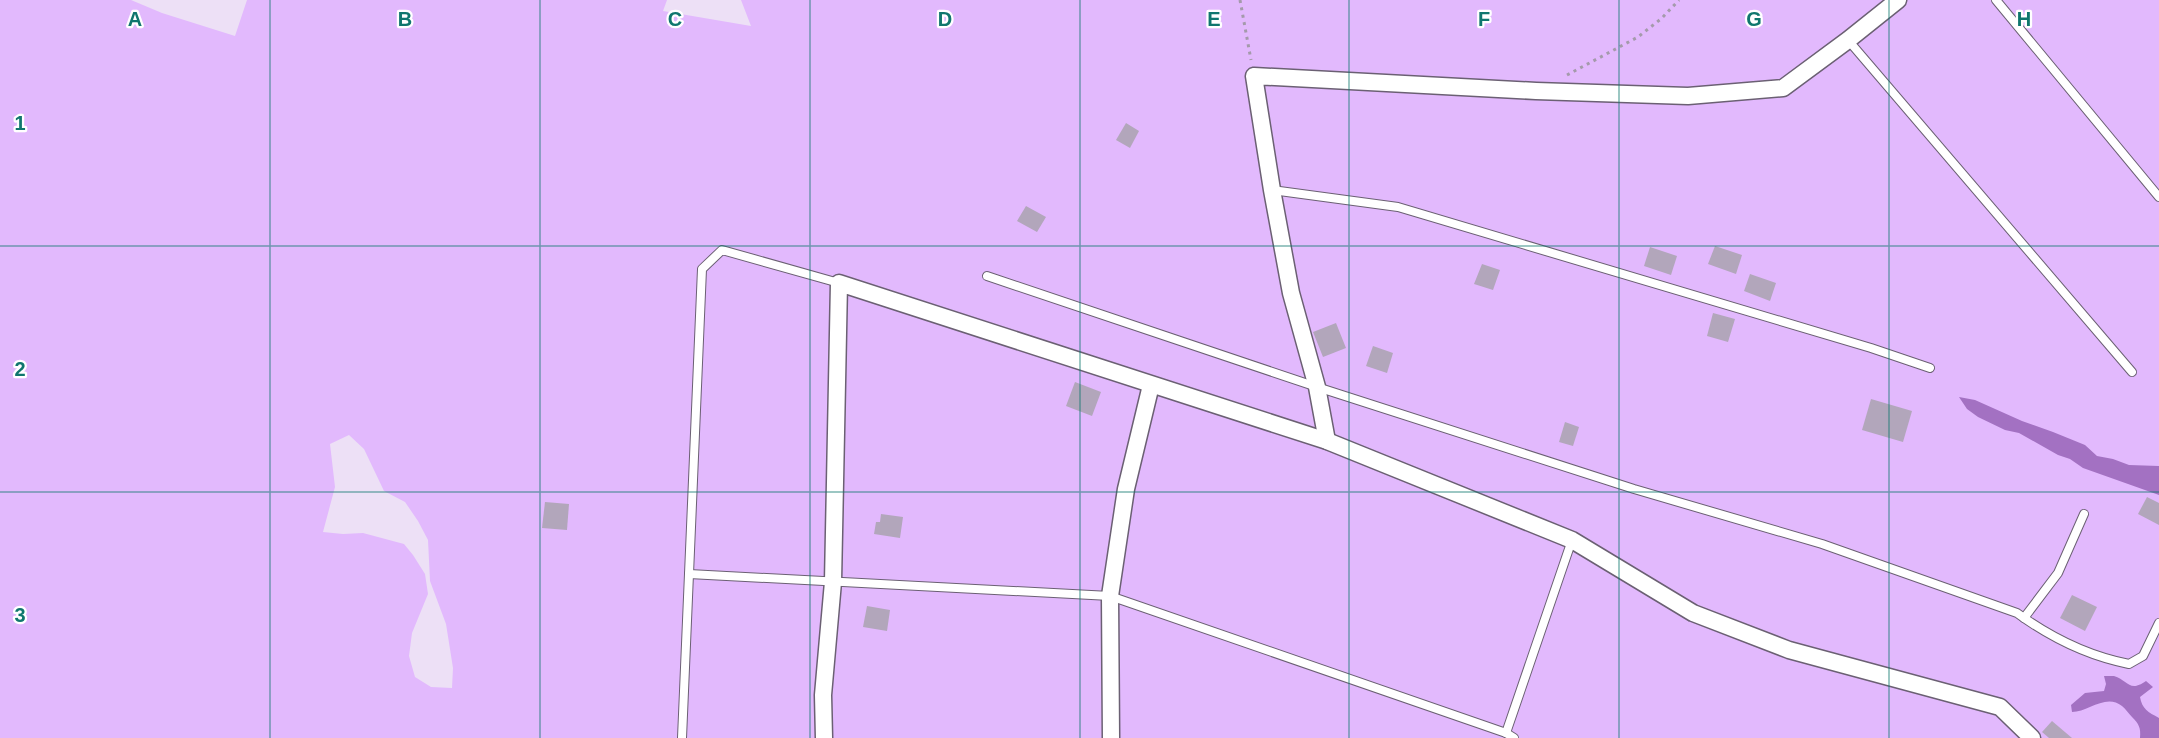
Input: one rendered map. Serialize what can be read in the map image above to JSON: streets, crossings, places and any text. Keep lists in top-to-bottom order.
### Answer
{
  "grid": {
    "columns": [
      "A",
      "B",
      "C",
      "D",
      "E",
      "F",
      "G",
      "H"
    ],
    "rows": ["1", "2", "3"]
  }
}
